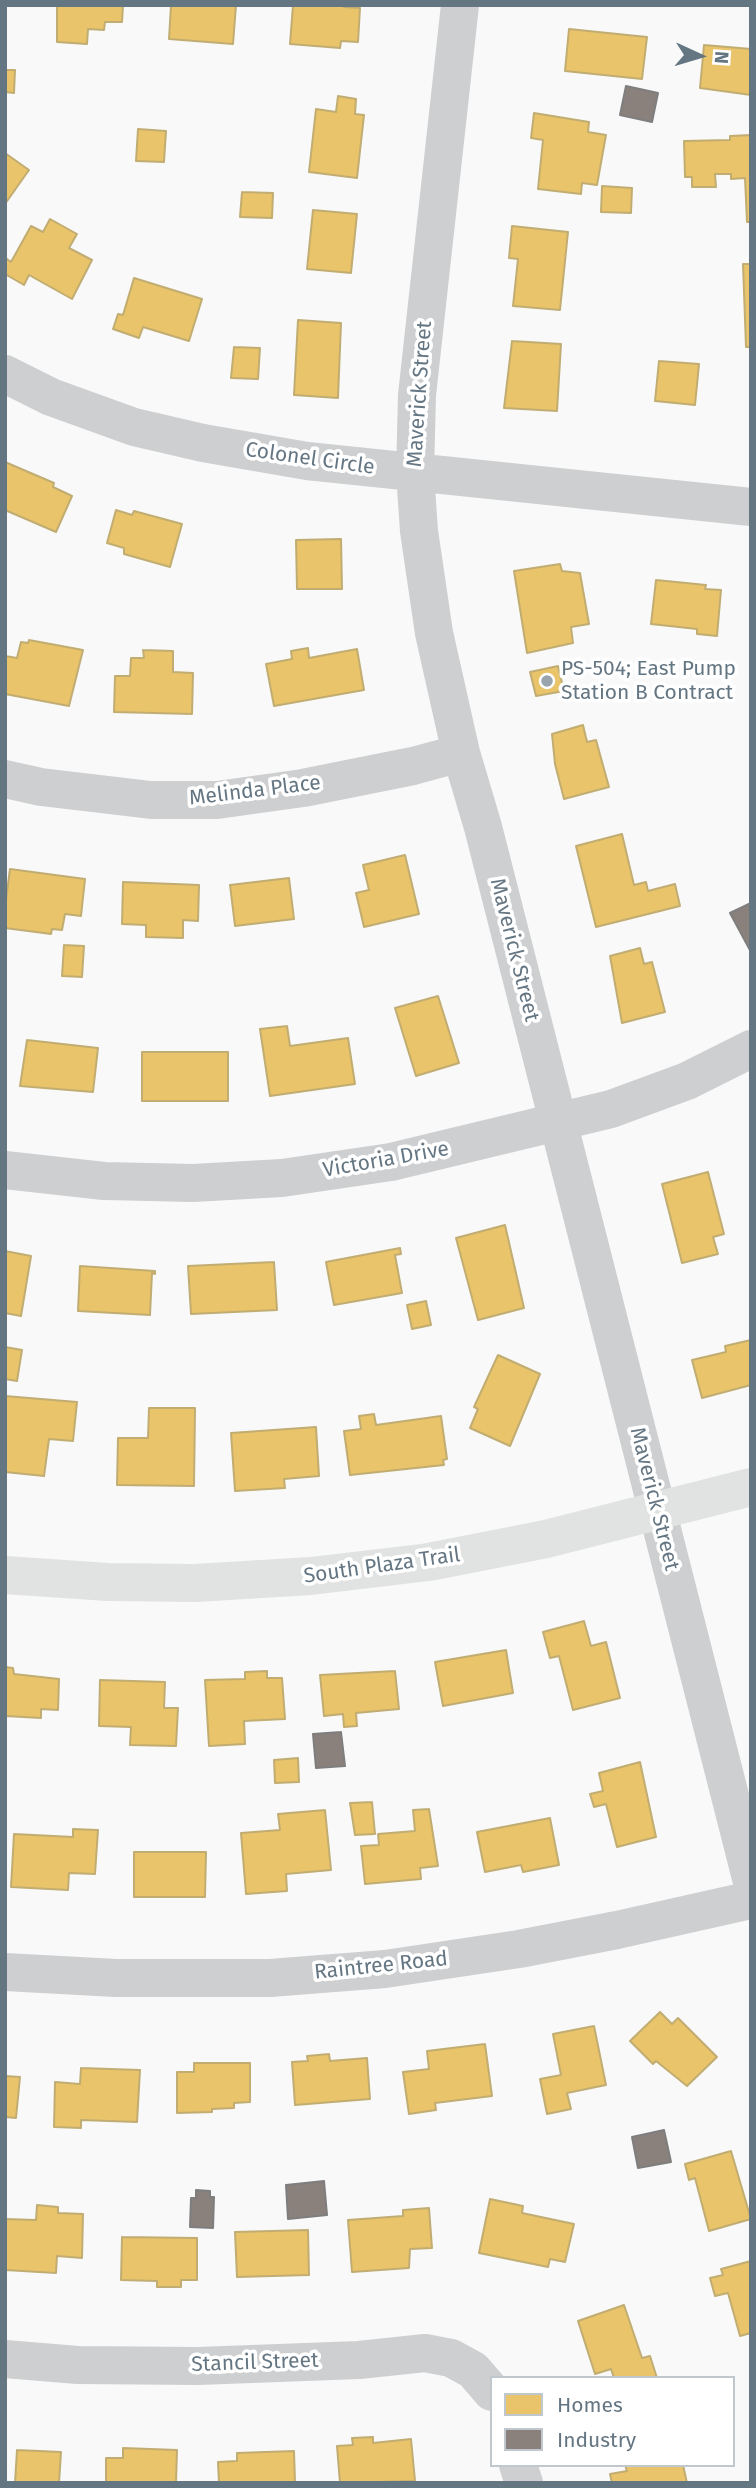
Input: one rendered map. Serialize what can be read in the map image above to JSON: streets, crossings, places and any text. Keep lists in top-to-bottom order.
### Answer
{
  "streets": {
    "main road": ["South Plaza Trail"],
    "street": [
      "Maverick Street",
      "Colonel Circle",
      "Melinda Place",
      "Victoria Drive",
      "Raintree Road",
      "Stancil Street"
    ]
  },
  "crossings": [
    ["Maverick Street", "Colonel Circle"],
    ["Maverick Street", "Melinda Place"],
    ["Maverick Street", "Victoria Drive"],
    ["Maverick Street", "South Plaza Trail"]
  ],
  "places": ["PS-504; East Pump Station B Contract"],
  "legend": ["Homes", "Industry"],
  "north": "right"
}
